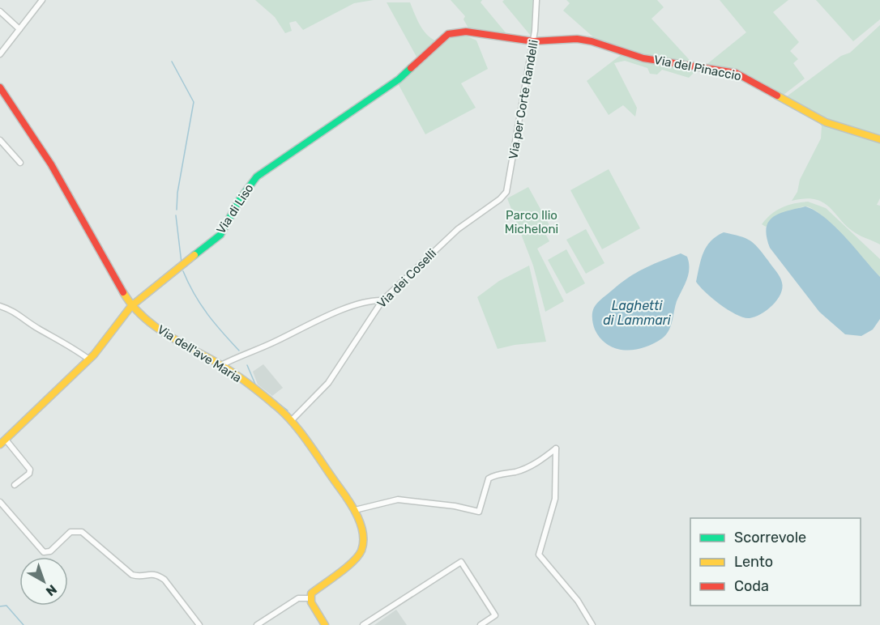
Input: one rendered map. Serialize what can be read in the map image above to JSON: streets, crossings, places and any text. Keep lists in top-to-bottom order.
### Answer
{
  "streets": {
    "street": [
      "Via del Pinaccio",
      "Via per Corte Randelli",
      "Via di Liso",
      "Via dei Coselli",
      "Via dell'ave Maria"
    ]
  },
  "crossings": [
    ["Via del Pinaccio", "Via per Corte Randelli"],
    ["Via del Pinaccio", "Via di Liso"],
    ["Via per Corte Randelli", "Via di Liso"],
    ["Via per Corte Randelli", "Via dei Coselli"],
    ["Via di Liso", "Via dell'ave Maria"],
    ["Via dei Coselli", "Via dell'ave Maria"]
  ],
  "water": ["Laghetti di Lammari"],
  "parks": ["Parco Ilio Micheloni"],
  "legend": ["Scorrevole", "Lento", "Coda"],
  "north": "bottom right"
}
